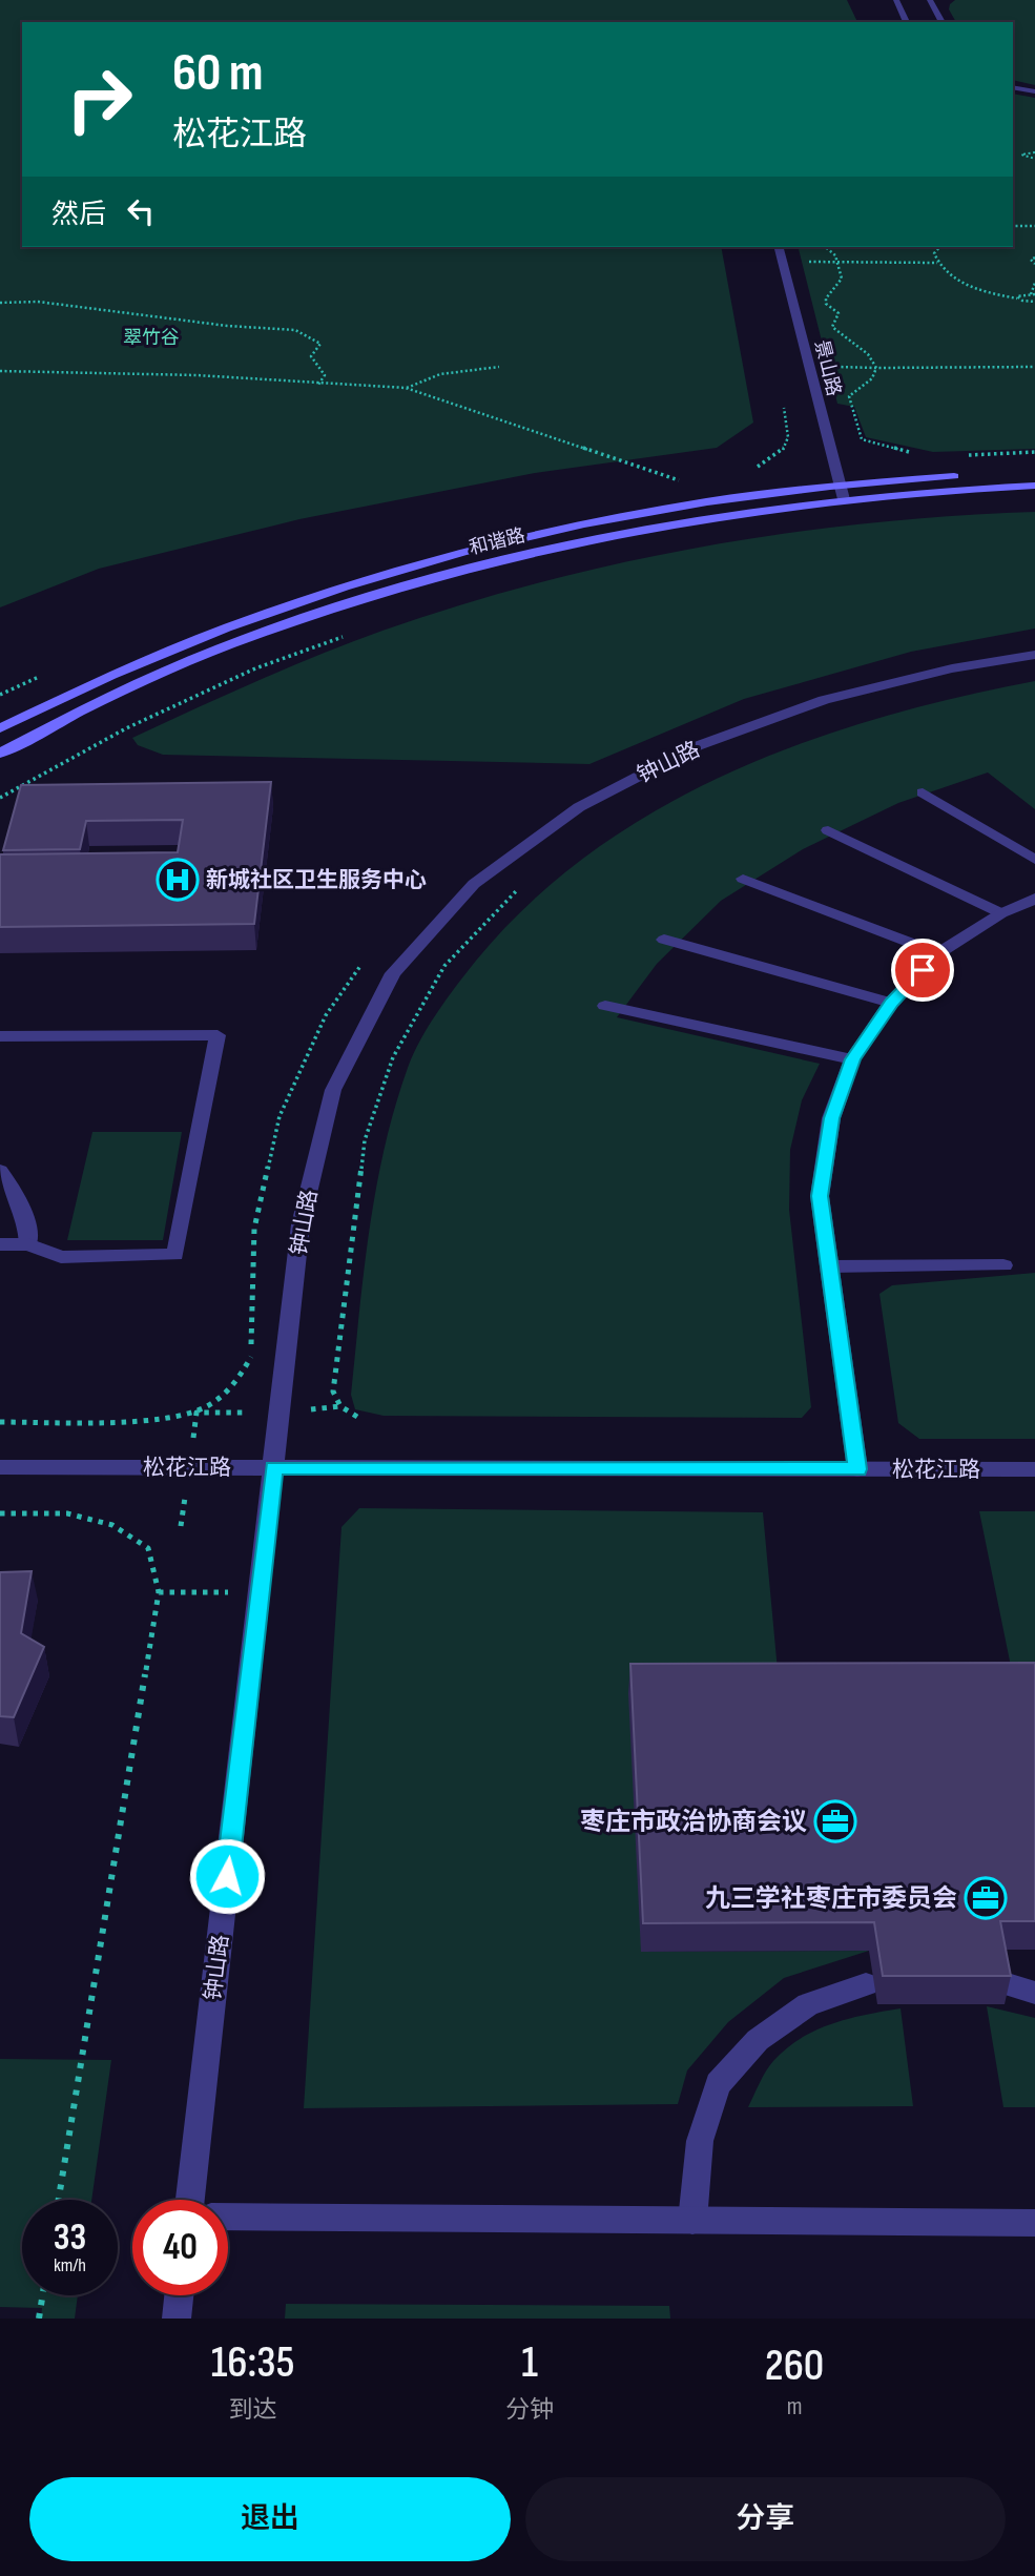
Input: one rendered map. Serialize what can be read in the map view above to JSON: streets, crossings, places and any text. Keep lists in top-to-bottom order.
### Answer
{
  "streets": {
    "main road": ["和谐路"],
    "street": ["景山路", "钟山路", "松花江路"]
  },
  "crossings": [
    ["景山路", "和谐路"],
    ["钟山路", "松花江路"]
  ],
  "parks": ["翠竹谷"],
  "places": {
    "hospital": ["新城社区卫生服务中心"],
    "office": ["枣庄市政治协商会议", "九三学社枣庄市委员会"]
  },
  "page": {
    "turn": ["60 m", "松花江路"],
    "then": "然后",
    "speed": "33 km/h",
    "limit": "40",
    "eta": [
      "16:35",
      "到达",
      "1",
      "分钟",
      "260",
      "m"
    ],
    "buttons": ["退出", "分享"]
  }
}
